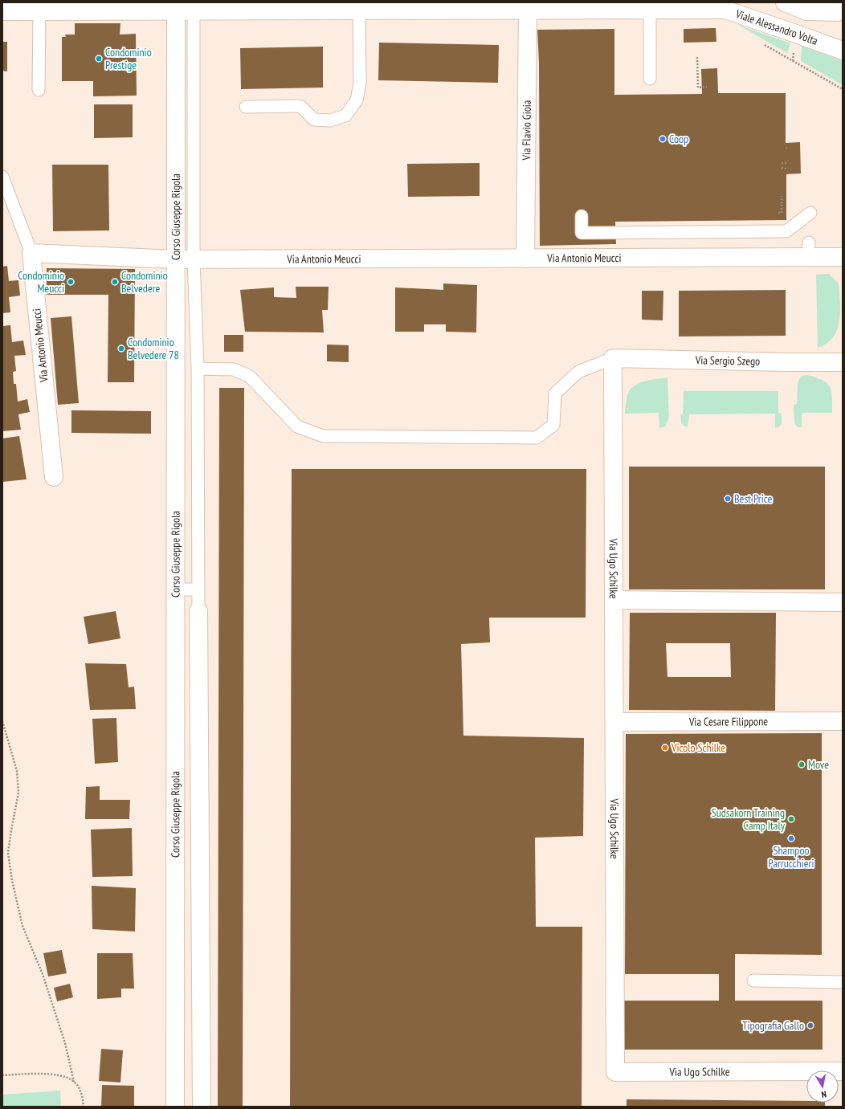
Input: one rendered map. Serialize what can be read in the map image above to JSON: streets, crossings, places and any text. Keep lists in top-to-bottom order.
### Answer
{
  "streets": {
    "street": [
      "Viale Alessandro Volta",
      "Via Flavio Gioia",
      "Corso Giuseppe Rigola",
      "Via Antonio Meucci",
      "Via Sergio Szego",
      "Via Ugo Schilke",
      "Via Cesare Filippone"
    ]
  },
  "crossings": [
    ["Viale Alessandro Volta", "Via Flavio Gioia"],
    ["Viale Alessandro Volta", "Corso Giuseppe Rigola"],
    ["Via Flavio Gioia", "Via Antonio Meucci"],
    ["Corso Giuseppe Rigola", "Via Antonio Meucci"],
    ["Via Sergio Szego", "Via Ugo Schilke"],
    ["Via Ugo Schilke", "Via Cesare Filippone"]
  ],
  "places": [
    "Condominio Prestige",
    "Coop",
    "Condominio Meucci",
    "Condominio Belvedere",
    "Condominio Belvedere 78",
    "Best Price",
    "Vicolo Schilke",
    "Move",
    "Sudsakorn Training Camp Italy",
    "Shampoo Parrucchieri",
    "Tipografia Gallo"
  ],
  "north": "bottom"
}
